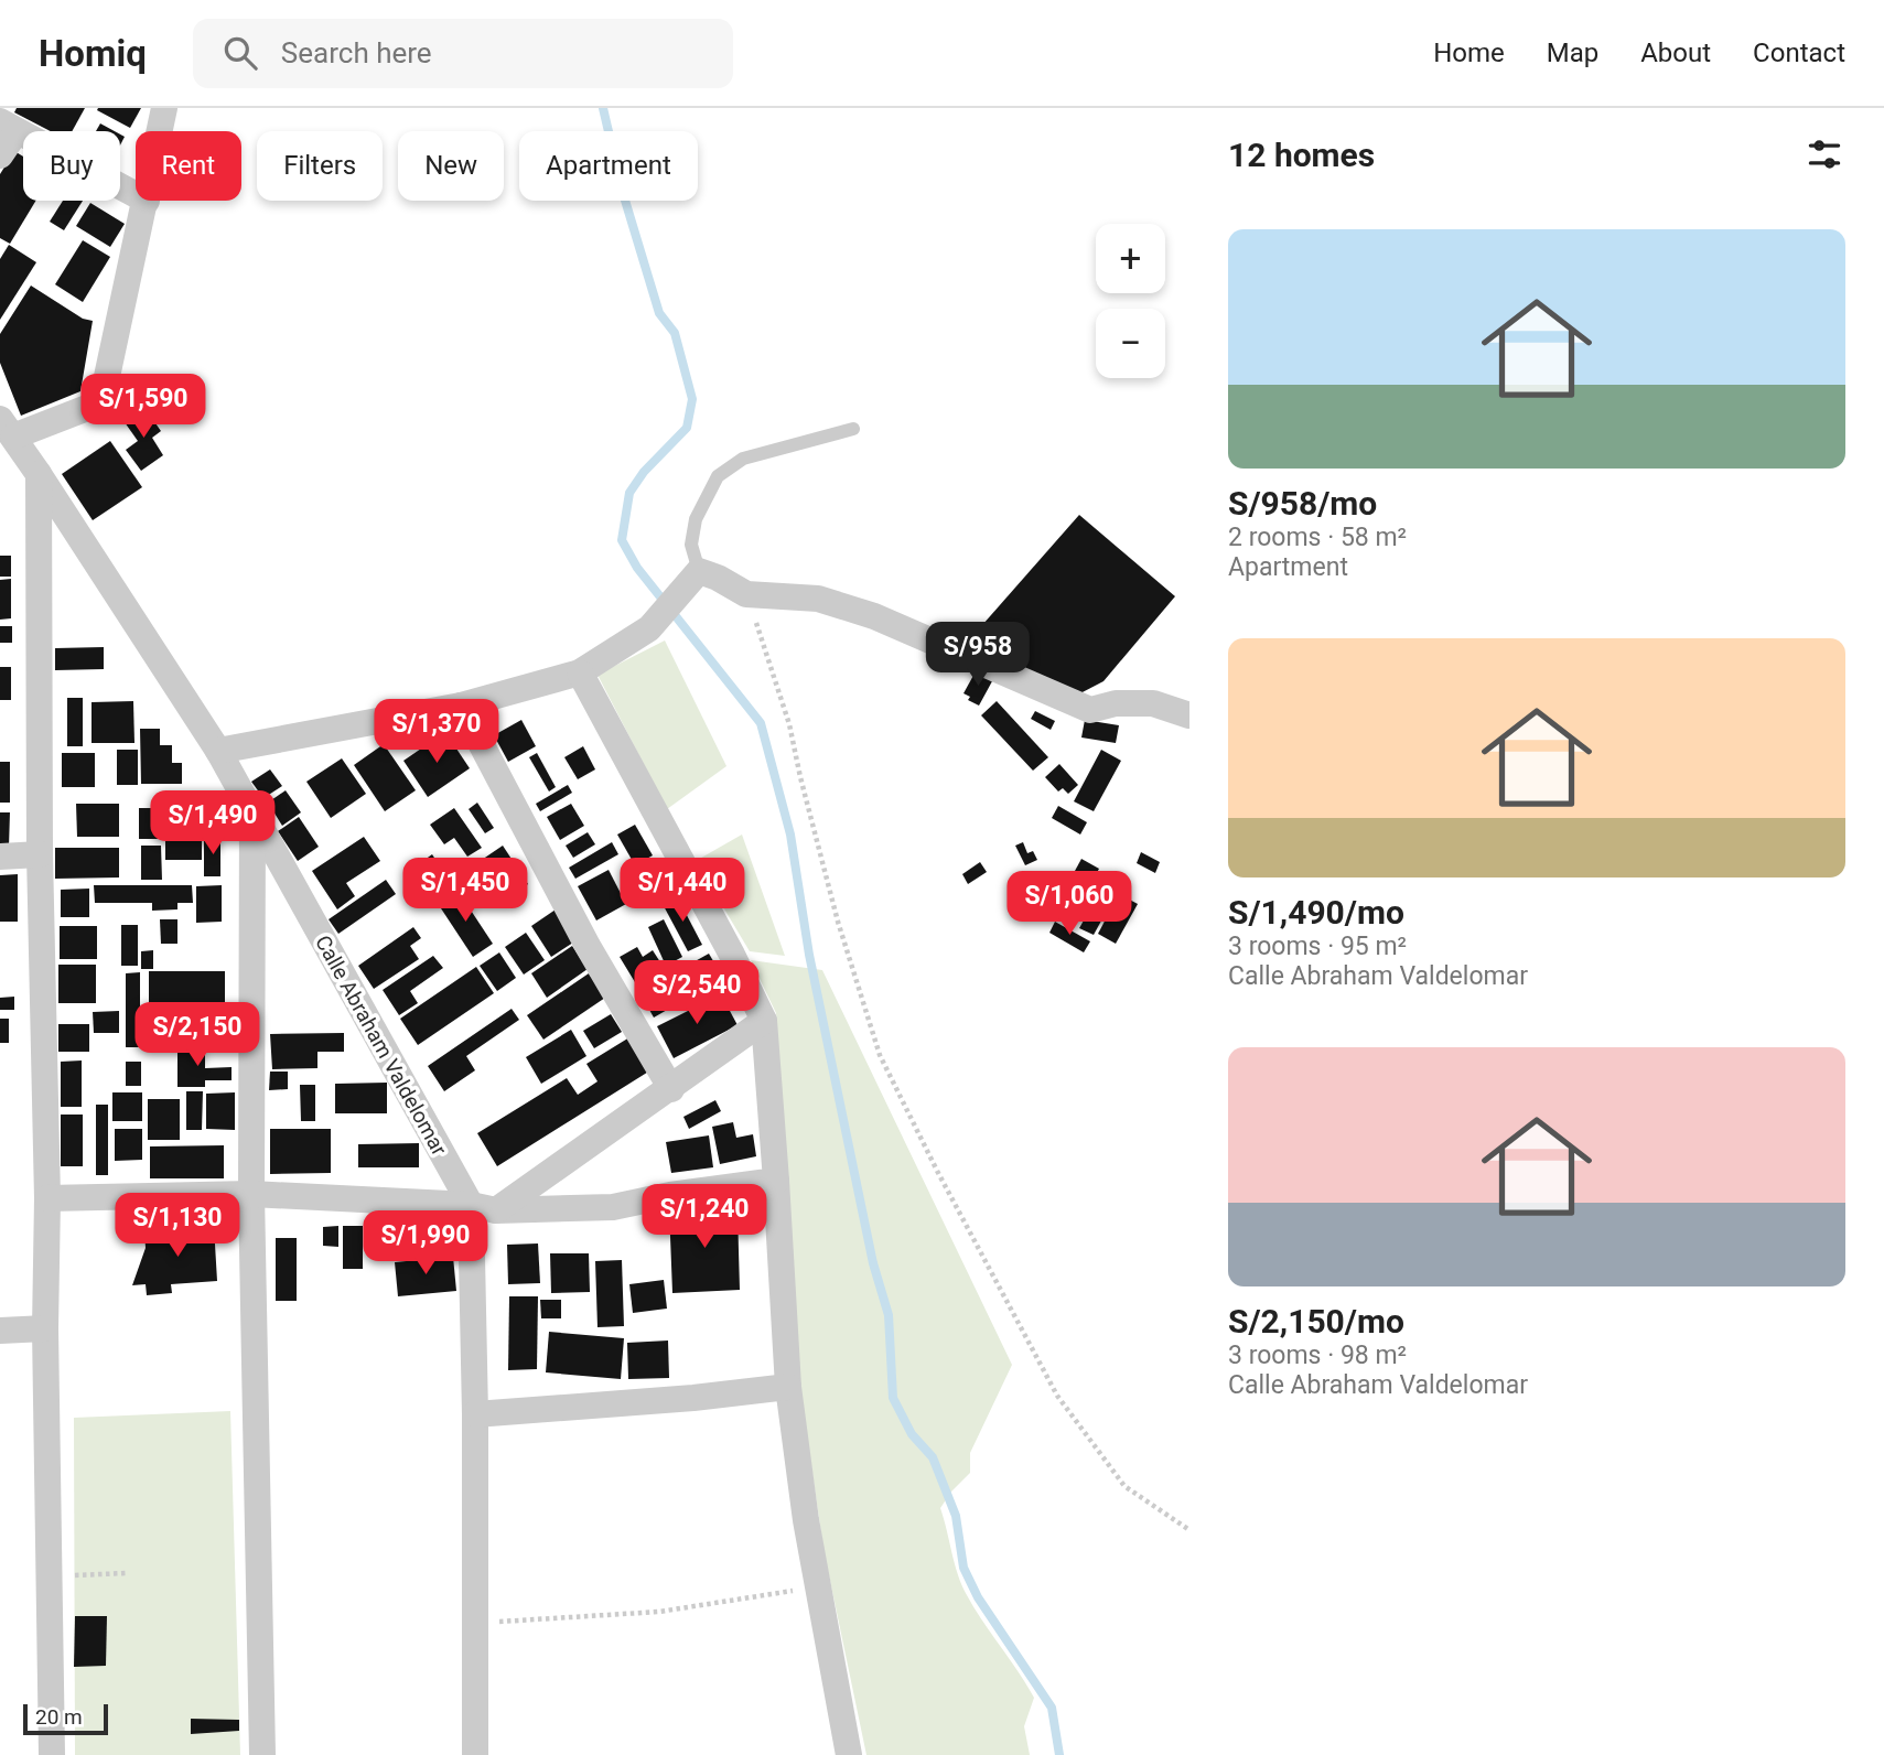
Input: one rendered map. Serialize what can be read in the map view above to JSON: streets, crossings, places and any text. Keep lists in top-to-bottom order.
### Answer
{
  "streets": {
    "street": ["Calle Abraham Valdelomar"]
  },
  "scale_bar": "20 m",
  "page": {
    "header": "Homiq",
    "search": "Search here",
    "nav": [
      "Home",
      "Map",
      "About",
      "Contact"
    ],
    "heading": "12 homes",
    "chip": [
      "Buy",
      "Rent",
      "Filters",
      "New",
      "Apartment"
    ],
    "list": [
      {
        "name": "S/958/mo",
        "note": "2 rooms · 58 m² · Apartment"
      },
      {
        "name": "S/1,490/mo",
        "note": "3 rooms · 95 m² · Calle Abraham Valdelomar"
      },
      {
        "name": "S/2,150/mo",
        "note": "3 rooms · 98 m² · Calle Abraham Valdelomar"
      }
    ],
    "map_buttons": ["+", "−"],
    "price": [
      "S/1,590",
      "S/958",
      "S/1,370",
      "S/1,490",
      "S/1,450",
      "S/1,440",
      "S/1,060",
      "S/2,540",
      "S/2,150",
      "S/1,240",
      "S/1,130",
      "S/1,990"
    ],
    "scale": "20 m"
  }
}
